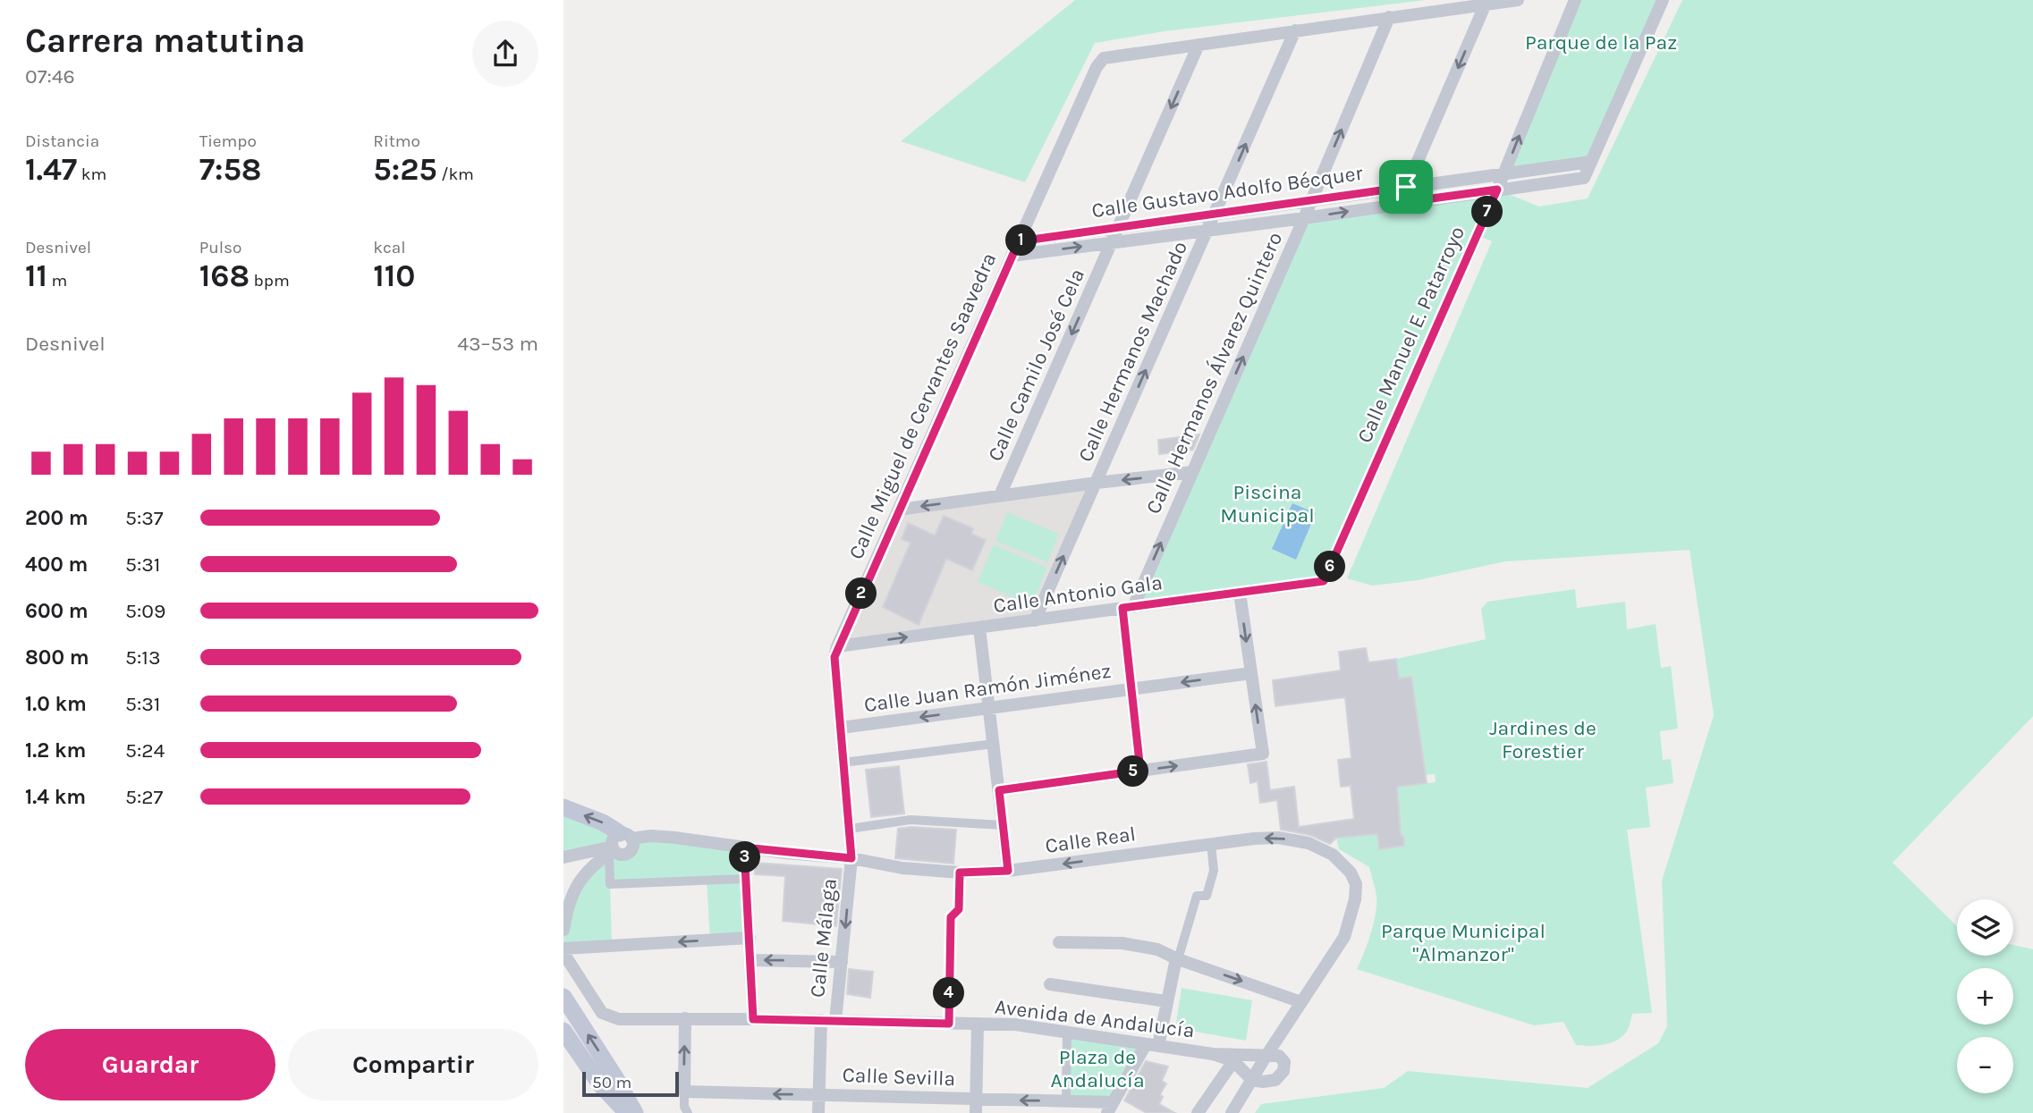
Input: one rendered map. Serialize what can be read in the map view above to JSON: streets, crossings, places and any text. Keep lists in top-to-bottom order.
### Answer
{
  "streets": {
    "street": [
      "Calle Gustavo Adolfo Bécquer",
      "Calle Manuel E. Patarroyo",
      "Calle Hermanos Machado",
      "Calle Camilo José Cela",
      "Calle Hermanos Álvarez Quintero",
      "Calle Miguel de Cervantes Saavedra",
      "Calle Antonio Gala",
      "Calle Juan Ramón Jiménez",
      "Calle Real",
      "Calle Málaga",
      "Avenida de Andalucía",
      "Calle Sevilla"
    ]
  },
  "crossings": [
    ["Calle Gustavo Adolfo Bécquer", "Calle Manuel E. Patarroyo"],
    ["Calle Gustavo Adolfo Bécquer", "Calle Hermanos Machado"],
    ["Calle Gustavo Adolfo Bécquer", "Calle Camilo José Cela"],
    ["Calle Gustavo Adolfo Bécquer", "Calle Hermanos Álvarez Quintero"],
    ["Calle Gustavo Adolfo Bécquer", "Calle Miguel de Cervantes Saavedra"],
    ["Calle Manuel E. Patarroyo", "Calle Antonio Gala"],
    ["Calle Hermanos Machado", "Calle Antonio Gala"],
    ["Calle Camilo José Cela", "Calle Miguel de Cervantes Saavedra"],
    ["Calle Hermanos Álvarez Quintero", "Calle Antonio Gala"],
    ["Calle Miguel de Cervantes Saavedra", "Calle Antonio Gala"],
    ["Calle Miguel de Cervantes Saavedra", "Calle Juan Ramón Jiménez"],
    ["Calle Miguel de Cervantes Saavedra", "Calle Real"],
    ["Calle Miguel de Cervantes Saavedra", "Calle Málaga"],
    ["Calle Real", "Calle Málaga"],
    ["Calle Málaga", "Avenida de Andalucía"]
  ],
  "one_way": [
    "Calle Hermanos Machado",
    "Calle Camilo José Cela",
    "Calle Hermanos Álvarez Quintero",
    "Calle Sevilla"
  ],
  "parks": [
    "Parque de la Paz",
    "Piscina Municipal",
    "Jardines de Forestier",
    "Parque Municipal \"Almanzor\"",
    "Plaza de Andalucía"
  ],
  "scale_bar": "50 m",
  "page": {
    "heading": ["Carrera matutina", "07:46"],
    "stats": [
      ["Distancia", "1.47 km"],
      ["Tiempo", "7:58"],
      ["Ritmo", "5:25 /km"],
      ["Desnivel", "11 m"],
      ["Pulso", "168 bpm"],
      ["kcal", "110"]
    ],
    "pins": [
      "7",
      "1",
      "6",
      "2",
      "5",
      "3",
      "4"
    ],
    "chart": ["Desnivel", "43–53 m"],
    "list": [
      {
        "name": "200 m",
        "note": "5:37"
      },
      {
        "name": "400 m",
        "note": "5:31"
      },
      {
        "name": "600 m",
        "note": "5:09"
      },
      {
        "name": "800 m",
        "note": "5:13"
      },
      {
        "name": "1.0 km",
        "note": "5:31"
      },
      {
        "name": "1.2 km",
        "note": "5:24"
      },
      {
        "name": "1.4 km",
        "note": "5:27"
      }
    ],
    "map_buttons": ["+", "−"],
    "buttons": ["Guardar", "Compartir"],
    "scale": "50 m"
  }
}
